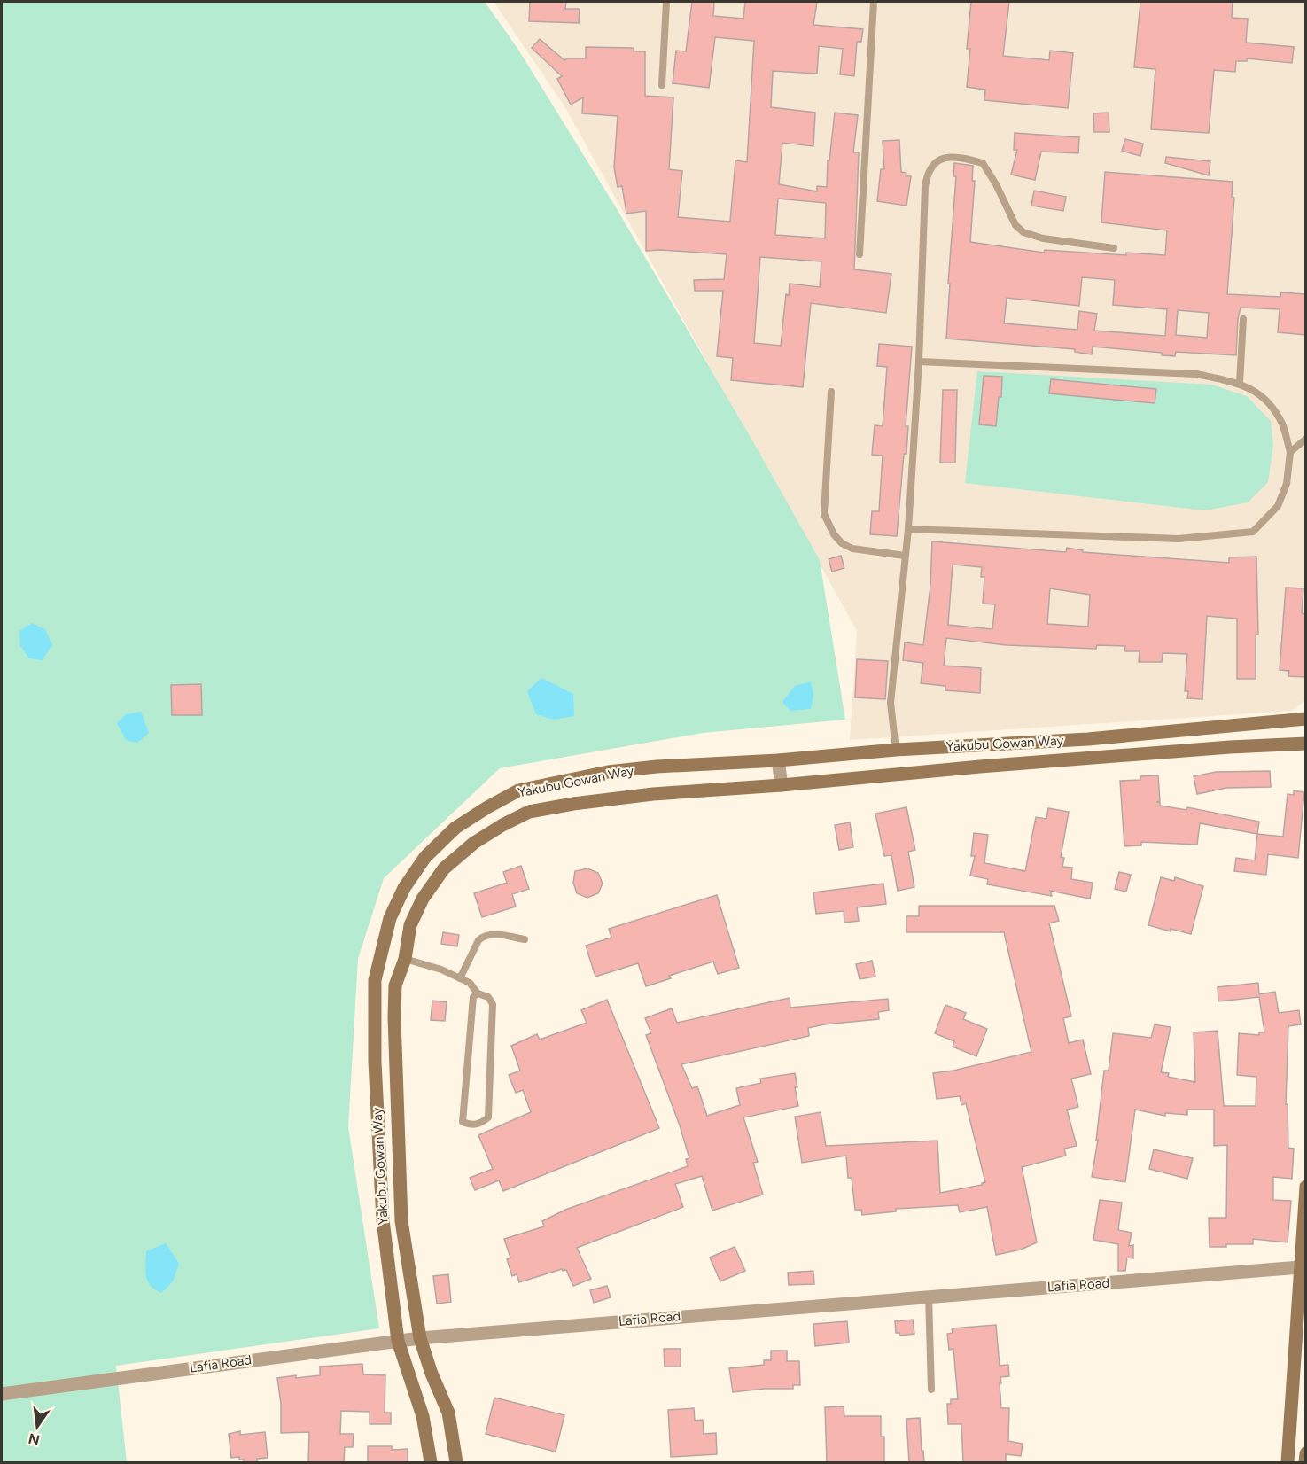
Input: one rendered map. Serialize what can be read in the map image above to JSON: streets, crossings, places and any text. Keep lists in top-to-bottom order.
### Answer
{
  "streets": {
    "street": ["Yakubu Gowan Way", "Lafia Road"]
  },
  "crossings": [
    ["Yakubu Gowan Way", "Lafia Road"]
  ],
  "north": "bottom"
}
